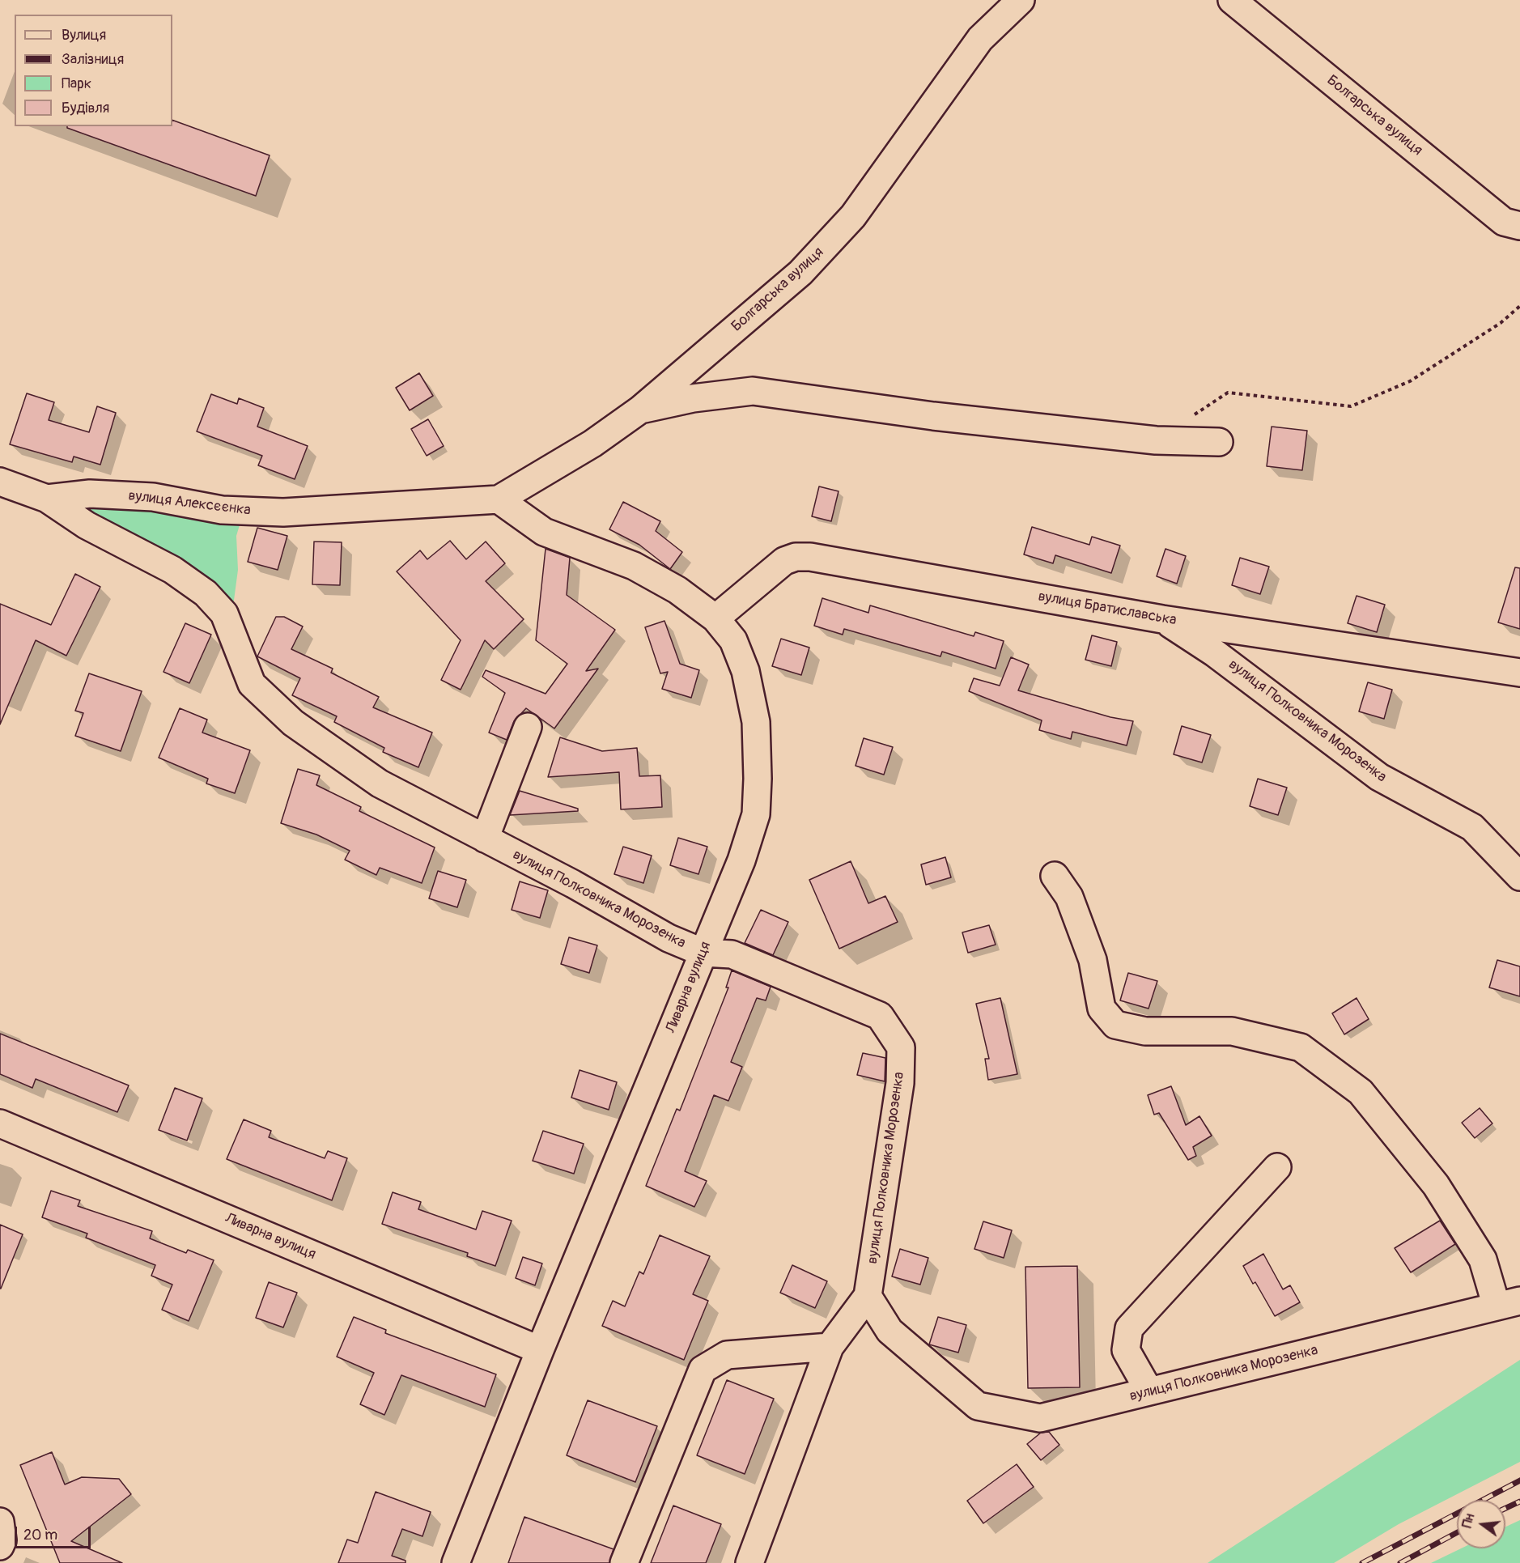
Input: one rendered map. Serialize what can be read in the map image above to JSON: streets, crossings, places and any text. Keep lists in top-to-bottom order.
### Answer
{
  "streets": {
    "street": [
      "Болгарська вулиця",
      "вулиця Алексєєнка",
      "вулиця Братиславська",
      "вулиця Полковника Морозенка",
      "Ливарна вулиця"
    ]
  },
  "crossings": [
    ["Болгарська вулиця", "вулиця Алексєєнка"],
    ["Болгарська вулиця", "Ливарна вулиця"],
    ["вулиця Алексєєнка", "вулиця Полковника Морозенка"],
    ["вулиця Алексєєнка", "Ливарна вулиця"],
    ["вулиця Братиславська", "вулиця Полковника Морозенка"],
    ["вулиця Братиславська", "Ливарна вулиця"],
    ["вулиця Полковника Морозенка", "Ливарна вулиця"]
  ],
  "legend": [
    "Вулиця",
    "Залізниця",
    "Парк",
    "Будівля"
  ],
  "scale_bar": "20 m",
  "north": "left"
}
